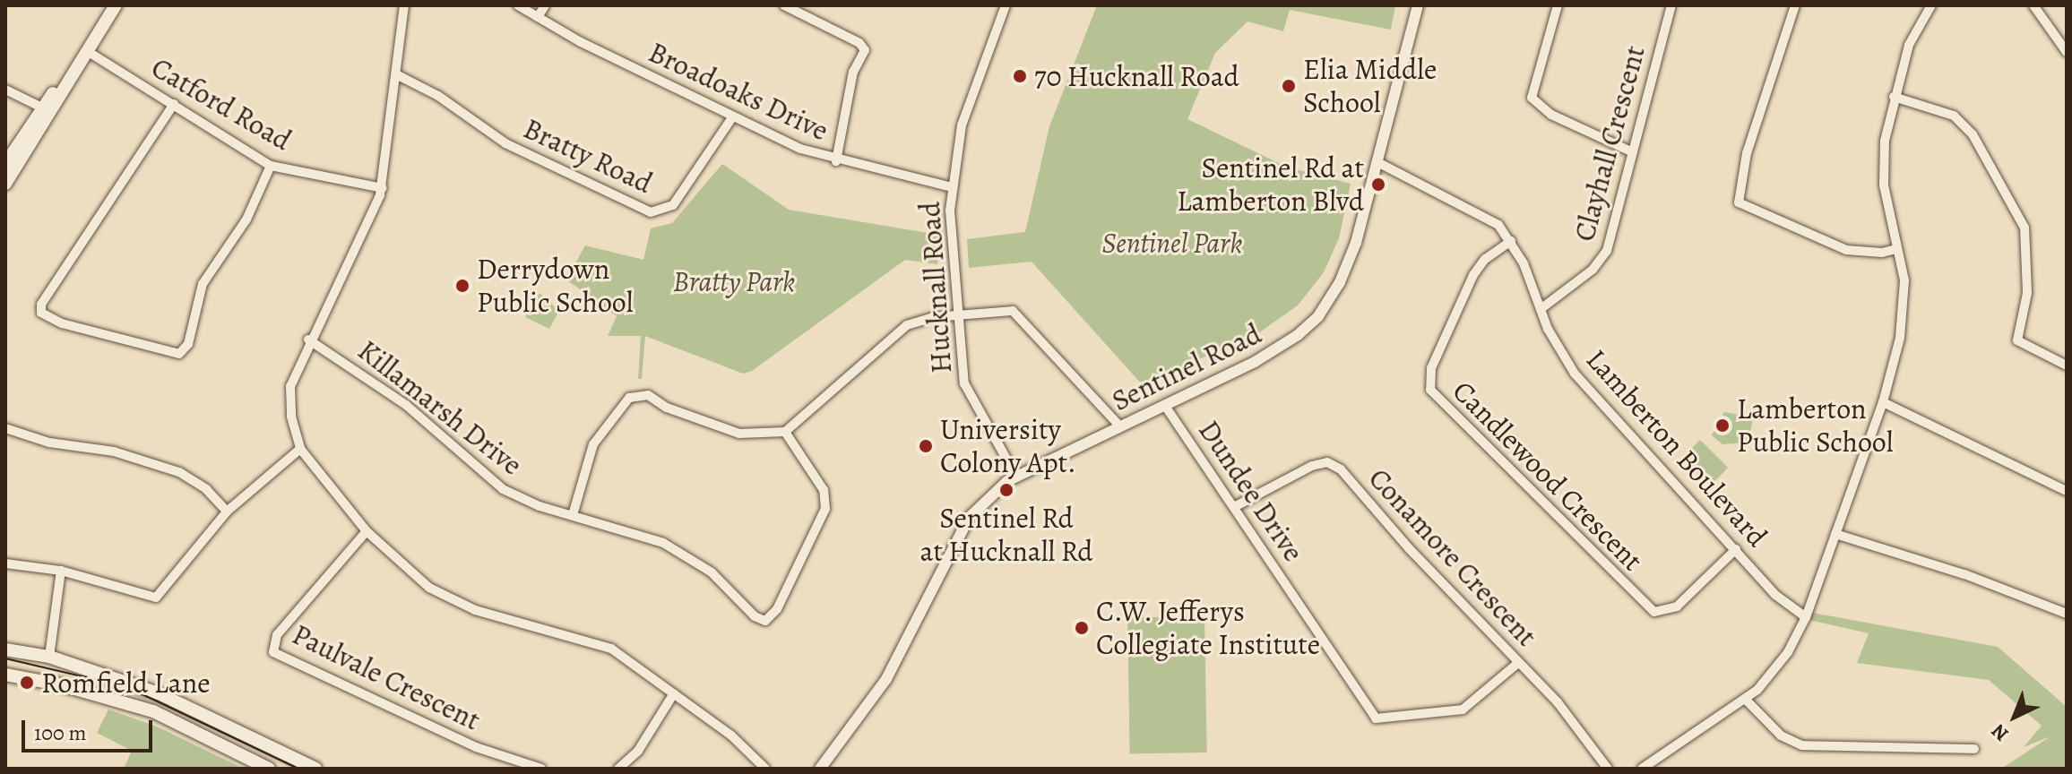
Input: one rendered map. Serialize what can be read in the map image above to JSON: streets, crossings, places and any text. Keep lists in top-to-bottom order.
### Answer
{
  "streets": {
    "street": [
      "Broadoaks Drive",
      "Catford Road",
      "Clayhall Crescent",
      "Bratty Road",
      "Hucknall Road",
      "Sentinel Road",
      "Killamarsh Drive",
      "Lamberton Boulevard",
      "Candlewood Crescent",
      "Dundee Drive",
      "Conamore Crescent",
      "Paulvale Crescent"
    ]
  },
  "crossings": [
    ["Broadoaks Drive", "Bratty Road"],
    ["Broadoaks Drive", "Hucknall Road"],
    ["Clayhall Crescent", "Lamberton Boulevard"],
    ["Hucknall Road", "Sentinel Road"],
    ["Sentinel Road", "Lamberton Boulevard"],
    ["Sentinel Road", "Dundee Drive"],
    ["Lamberton Boulevard", "Candlewood Crescent"],
    ["Dundee Drive", "Conamore Crescent"]
  ],
  "parks": ["Sentinel Park", "Bratty Park"],
  "places": [
    "70 Hucknall Road",
    "Elia Middle School",
    "Sentinel Rd at Lamberton Blvd",
    "Derrydown Public School",
    "Lamberton Public School",
    "University Colony Apt.",
    "Sentinel Rd at Hucknall Rd",
    "C.W. Jefferys Collegiate Institute",
    "Romfield Lane"
  ],
  "scale_bar": "100 m",
  "north": "bottom left"
}
